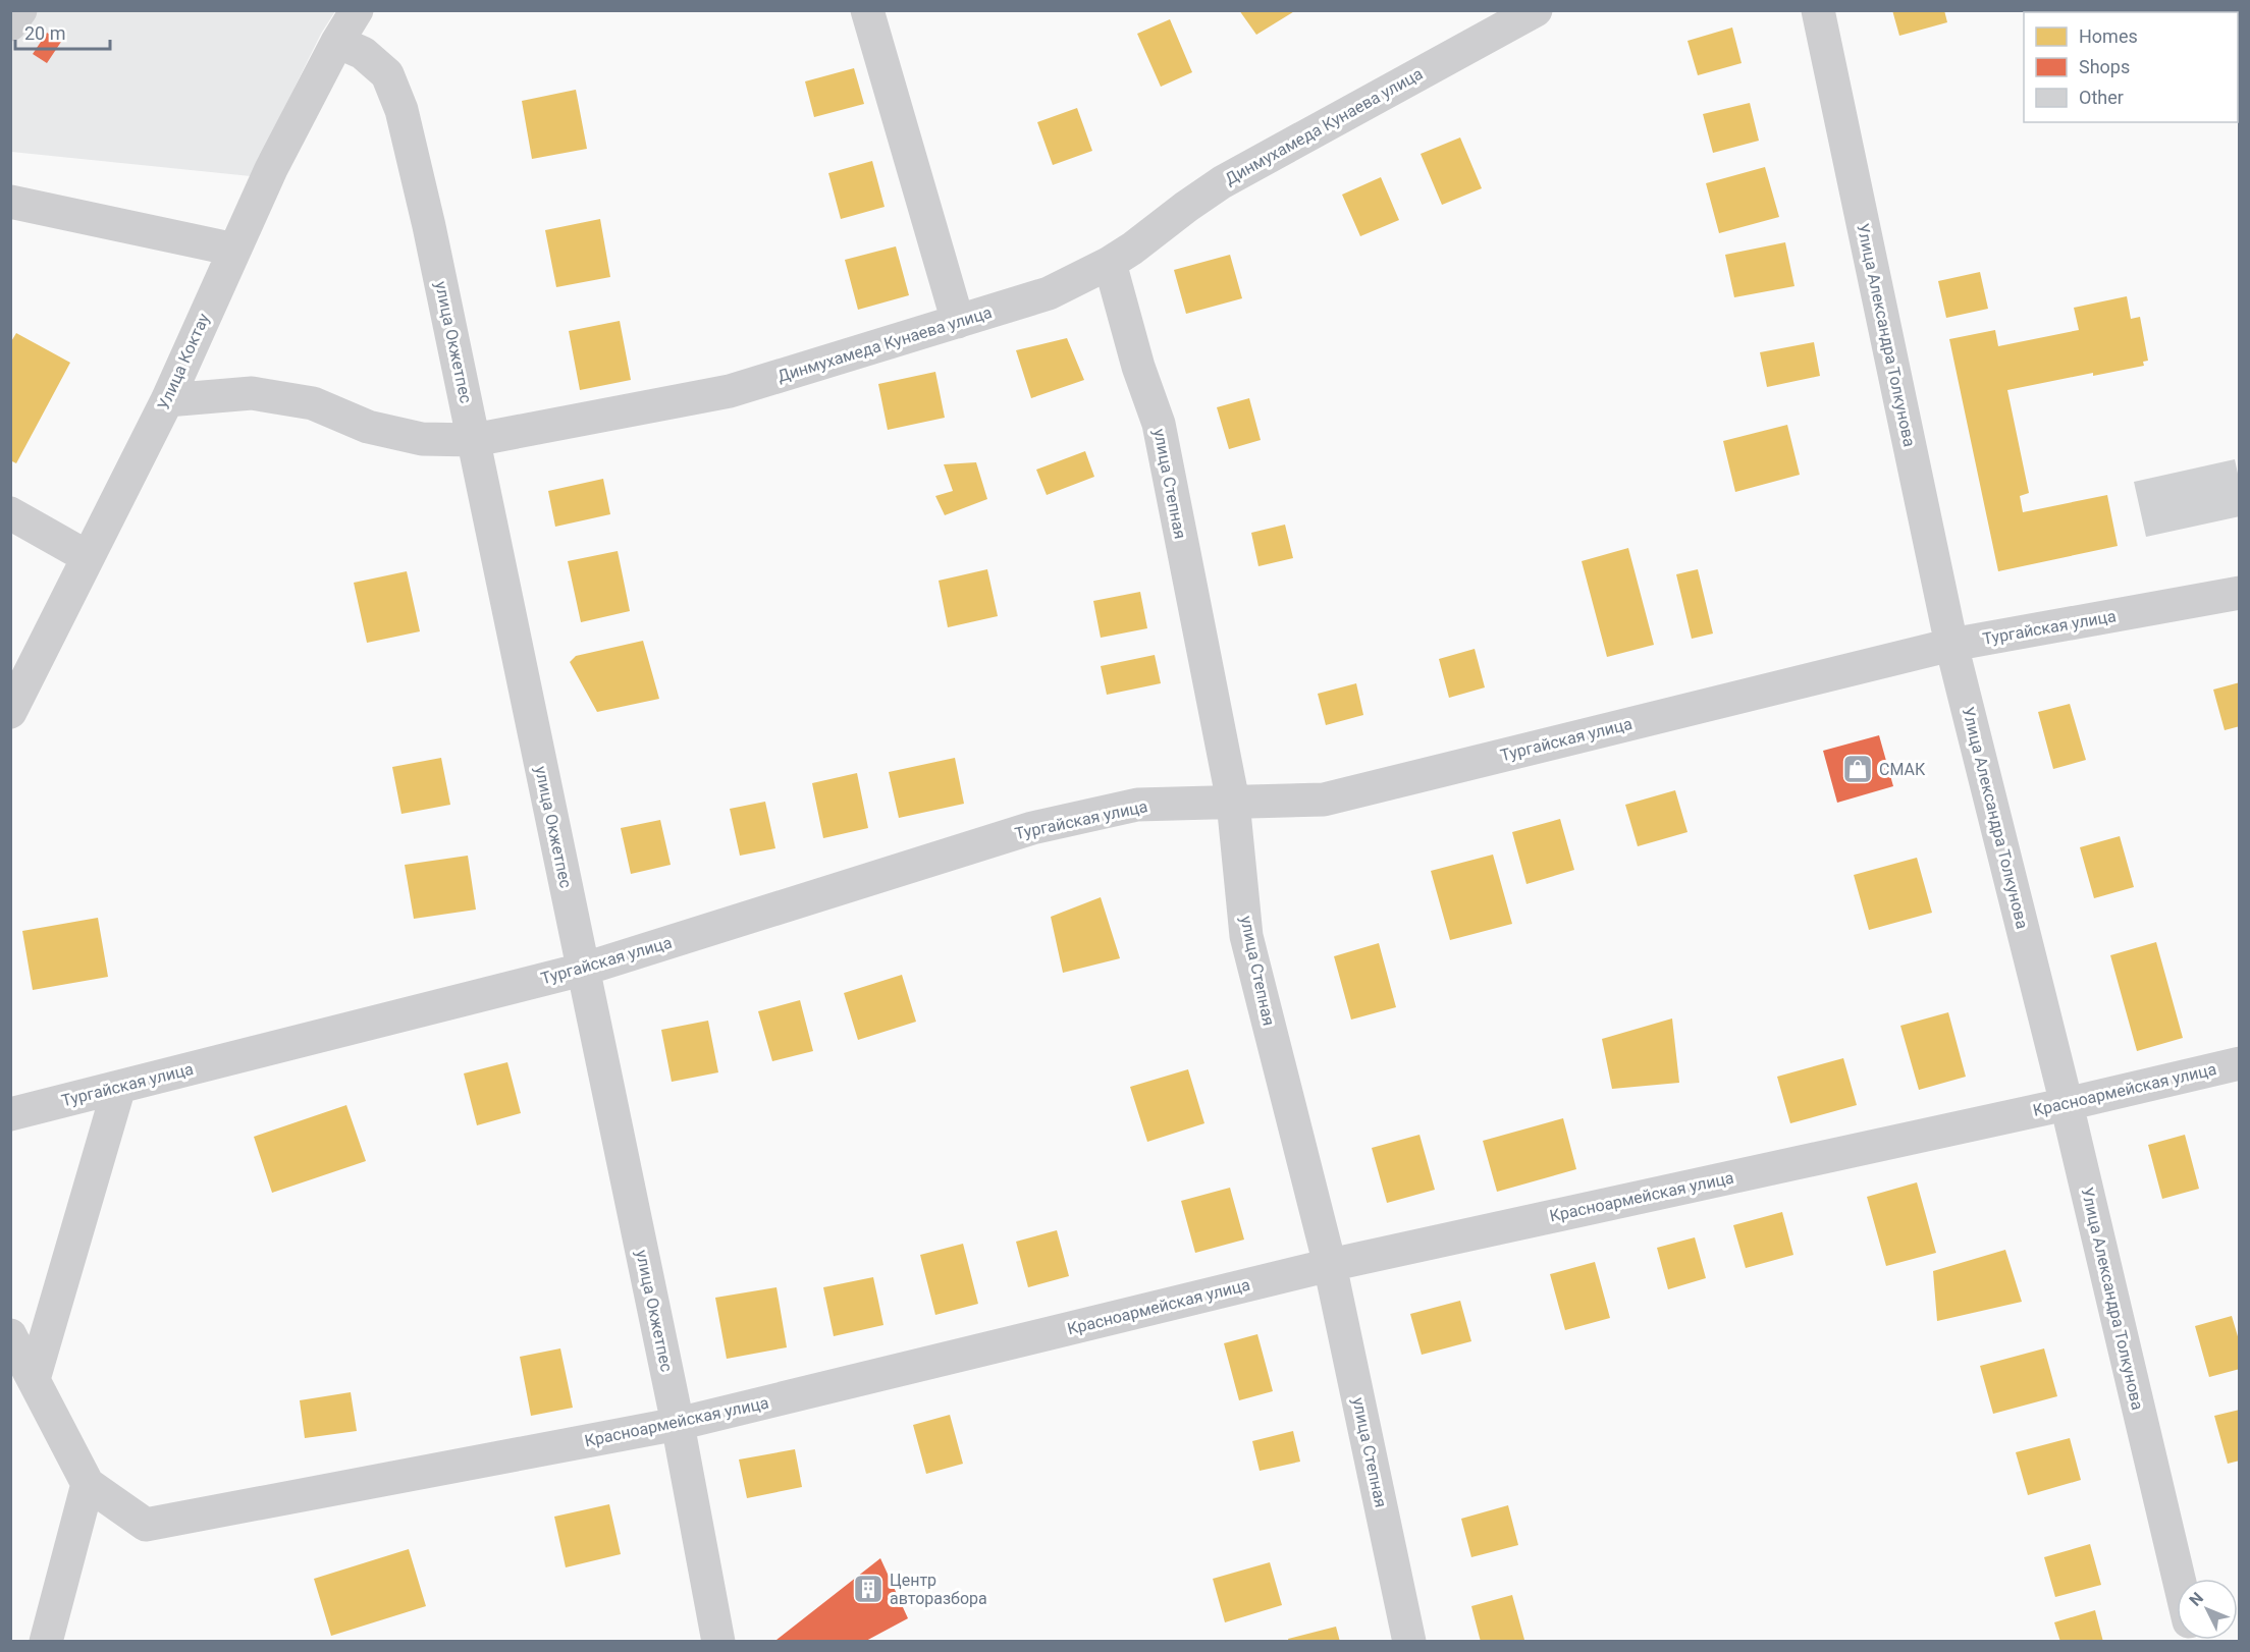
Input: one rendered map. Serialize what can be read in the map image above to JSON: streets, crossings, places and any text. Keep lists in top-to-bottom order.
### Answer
{
  "streets": {
    "street": [
      "Динмухамеда Кунаева улица",
      "Улица Александра Толкунова",
      "улица Окжетпес",
      "Улица Коктау",
      "улица Степная",
      "Тургайская улица",
      "Красноармейская улица"
    ]
  },
  "crossings": [
    ["Динмухамеда Кунаева улица", "улица Окжетпес"],
    ["Динмухамеда Кунаева улица", "Улица Коктау"],
    ["Динмухамеда Кунаева улица", "улица Степная"],
    ["Улица Александра Толкунова", "Тургайская улица"],
    ["Улица Александра Толкунова", "Красноармейская улица"],
    ["улица Окжетпес", "Улица Коктау"],
    ["улица Окжетпес", "Тургайская улица"],
    ["улица Окжетпес", "Красноармейская улица"],
    ["улица Степная", "Тургайская улица"],
    ["улица Степная", "Красноармейская улица"]
  ],
  "places": {
    "shop": ["СМАК"],
    "building": ["Центр авторазбора"]
  },
  "legend": ["Homes", "Shops", "Other"],
  "scale_bar": "20 m",
  "north": "top left"
}
